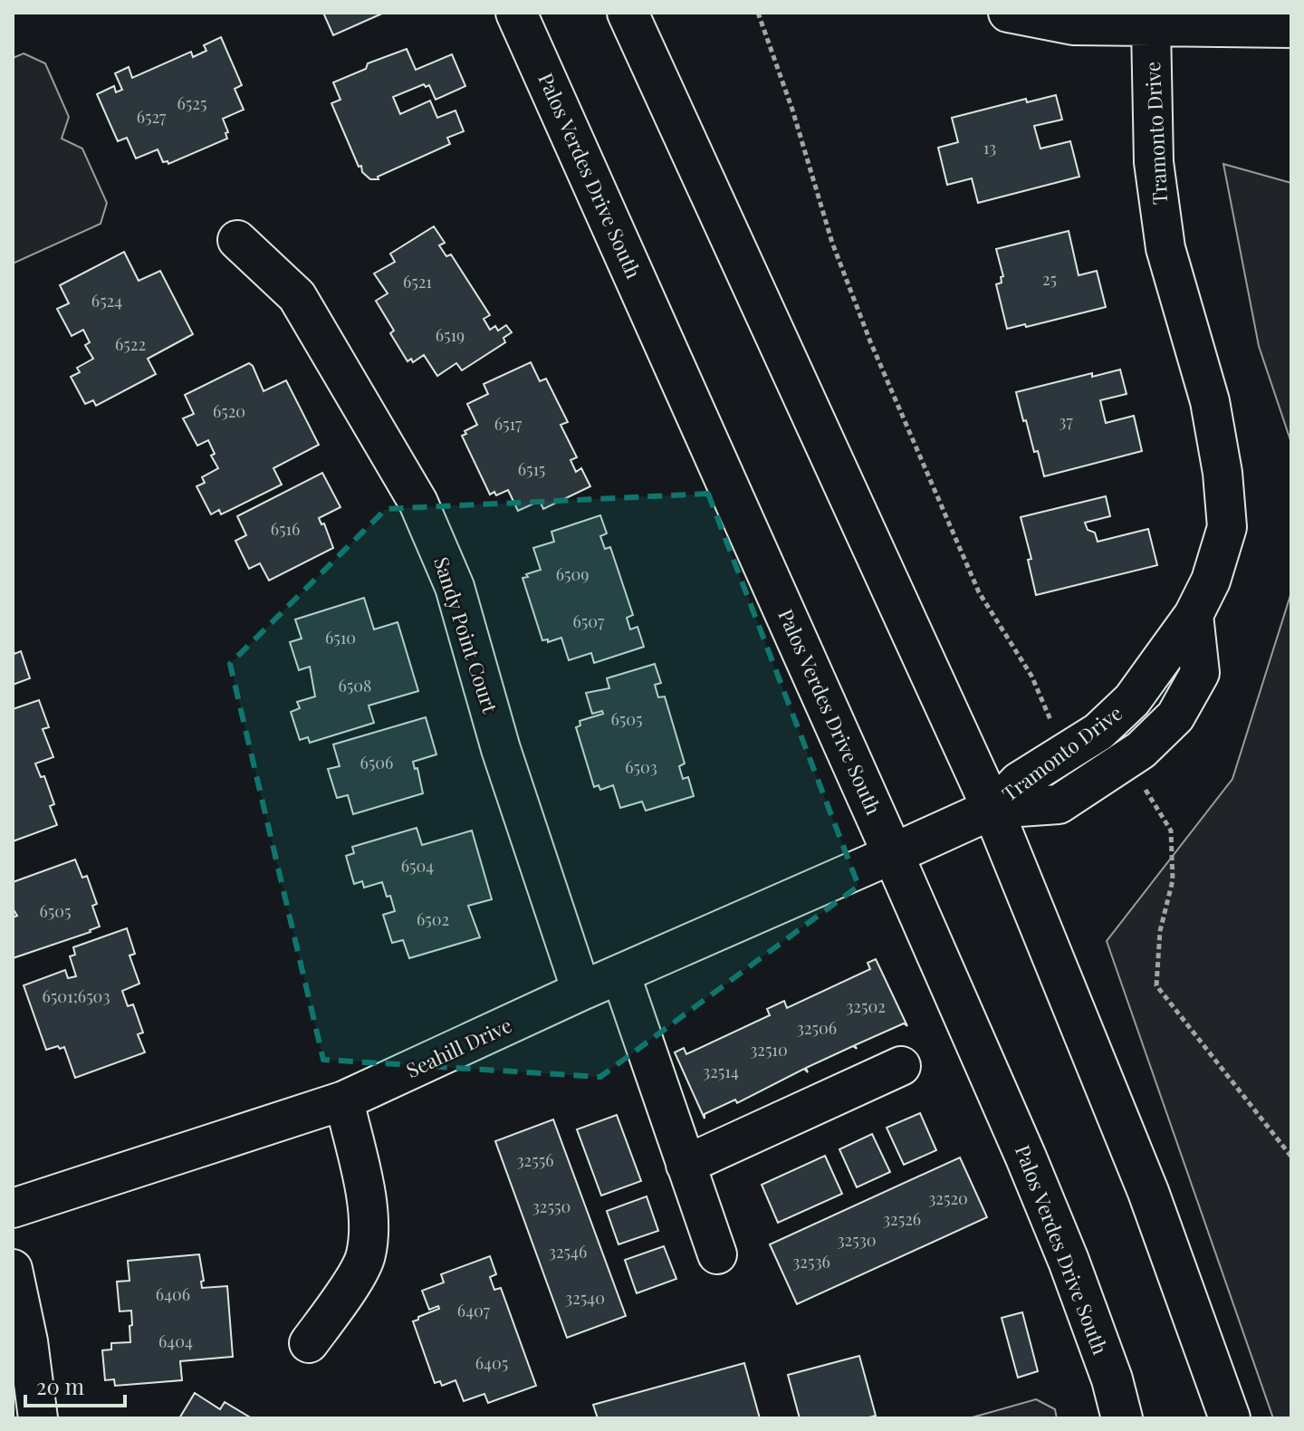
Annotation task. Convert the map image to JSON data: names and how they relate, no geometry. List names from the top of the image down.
{
  "streets": {
    "main road": ["Palos Verdes Drive South"],
    "street": ["Tramonto Drive", "Sandy Point Court", "Seahill Drive"]
  },
  "crossings": [
    ["Palos Verdes Drive South", "Seahill Drive"],
    ["Sandy Point Court", "Seahill Drive"]
  ],
  "house_numbers": [
    "6525",
    "6527",
    "13",
    "25",
    "6521",
    "6524",
    "6519",
    "6522",
    "6520",
    "37",
    "6517",
    "6515",
    "6516",
    "6509",
    "6507",
    "6510",
    "6508",
    "6505",
    "6506",
    "6503",
    "6504",
    "6505",
    "6502",
    "6501;6503",
    "32502",
    "32506",
    "32510",
    "32514",
    "32556",
    "32520",
    "32550",
    "32526",
    "32530",
    "32546",
    "32536",
    "6406",
    "32540",
    "6407",
    "6404",
    "6405"
  ],
  "scale_bar": "20 m"
}
